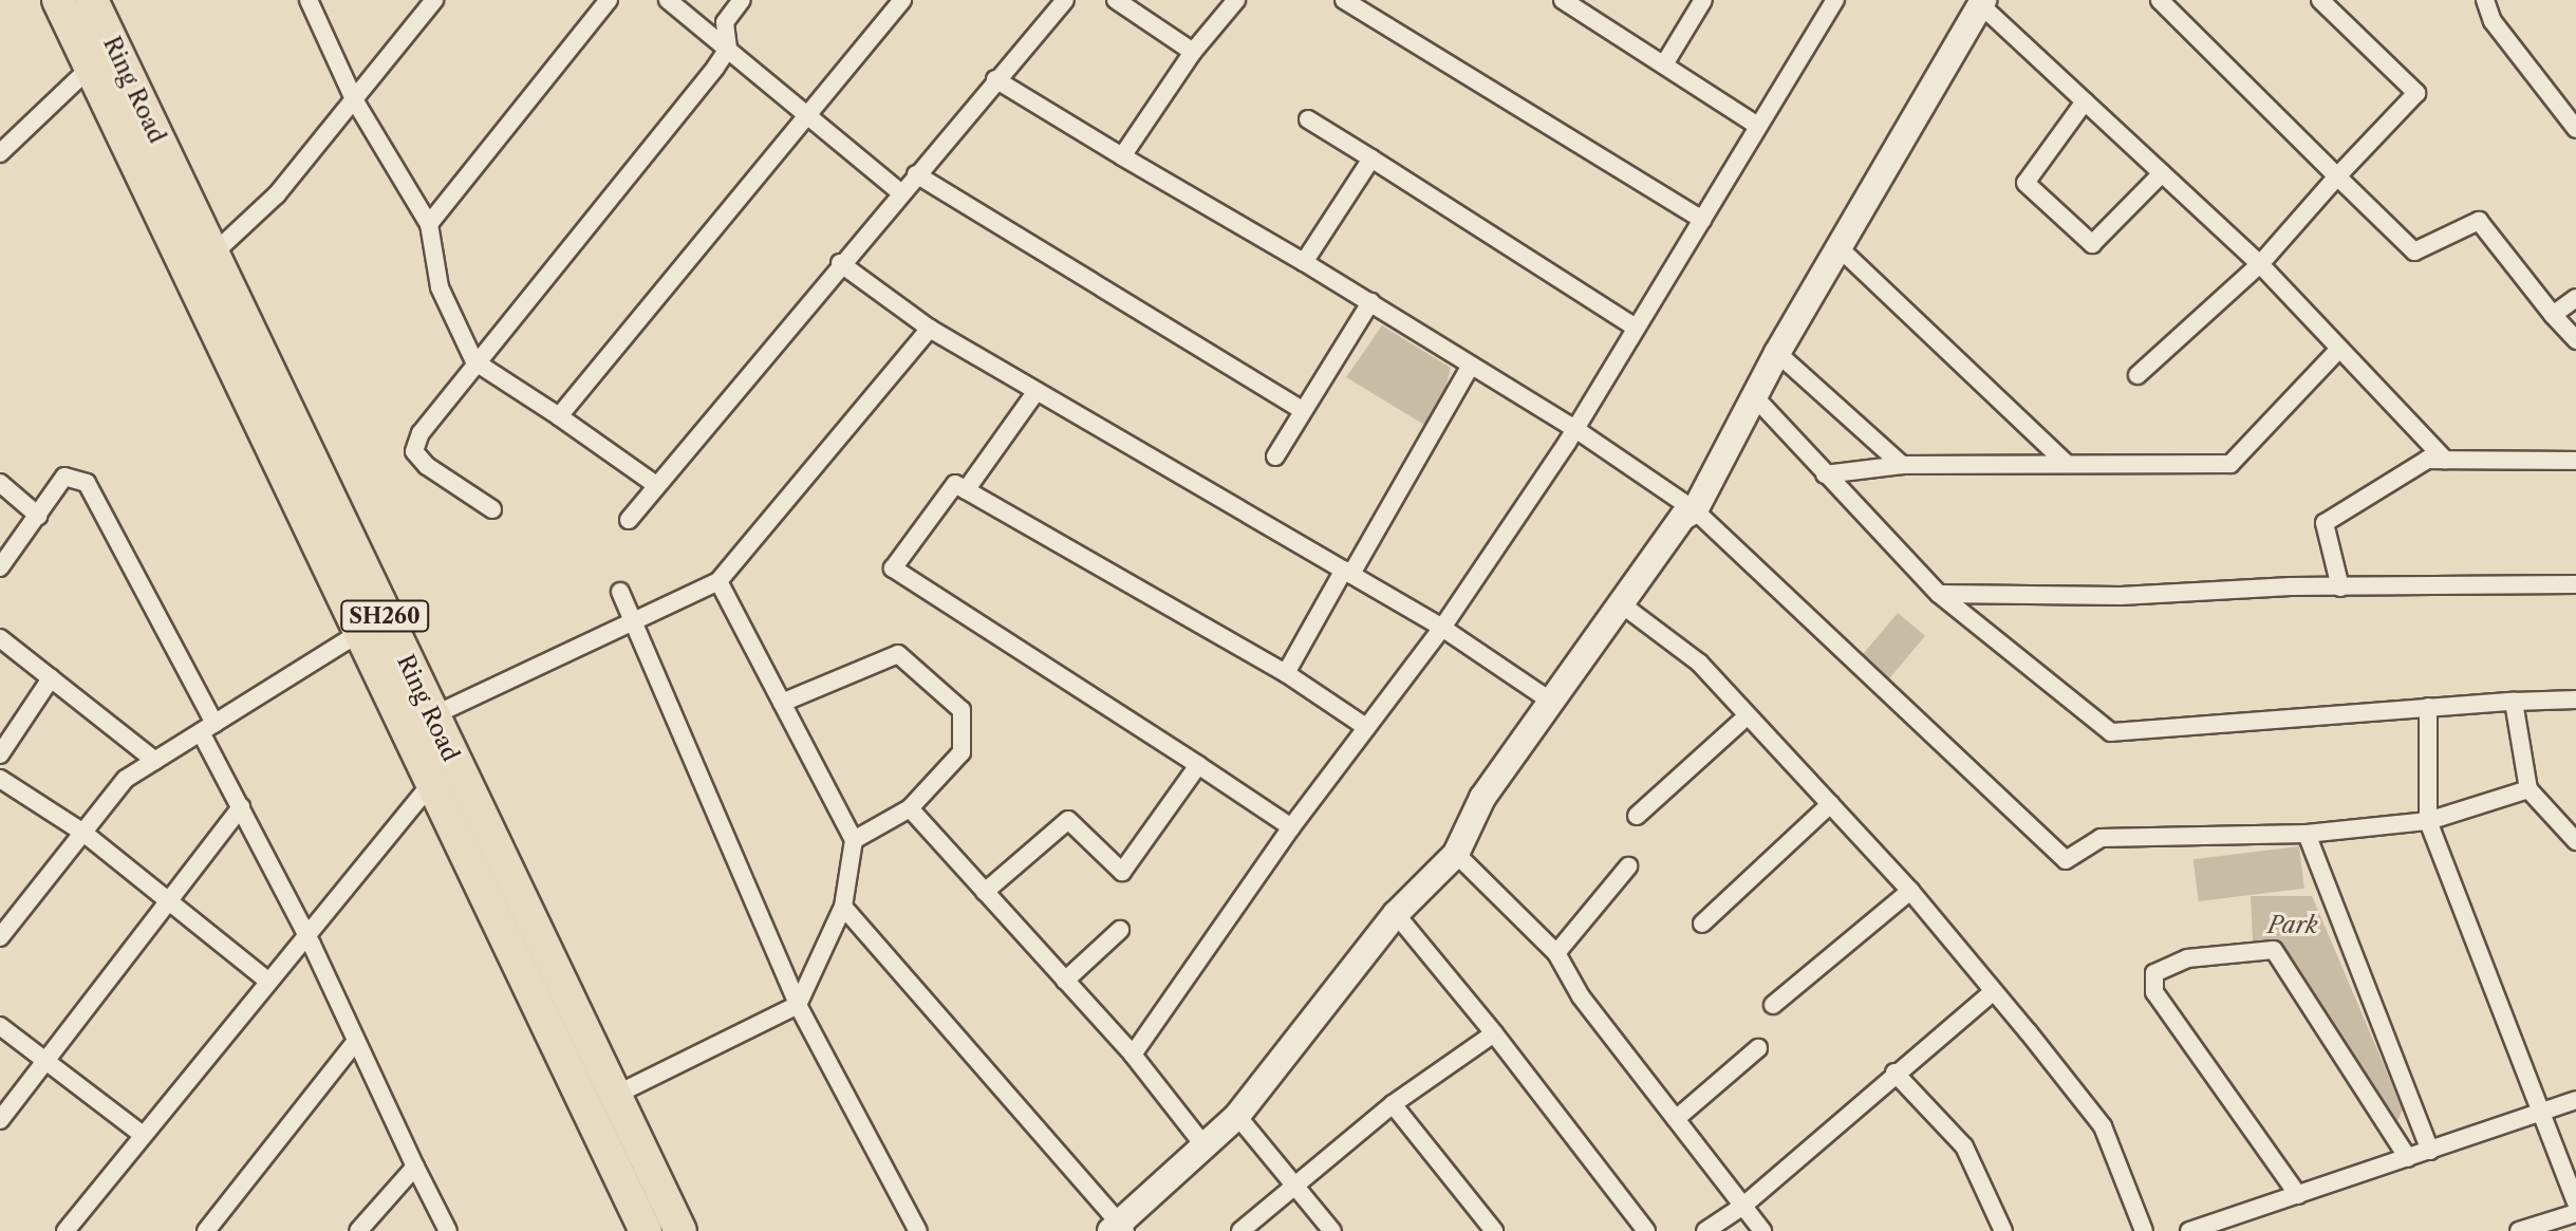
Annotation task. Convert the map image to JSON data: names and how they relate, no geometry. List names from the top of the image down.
{
  "streets": {
    "highway": ["Ring Road", "SH260"]
  },
  "parks": ["Park"]
}
